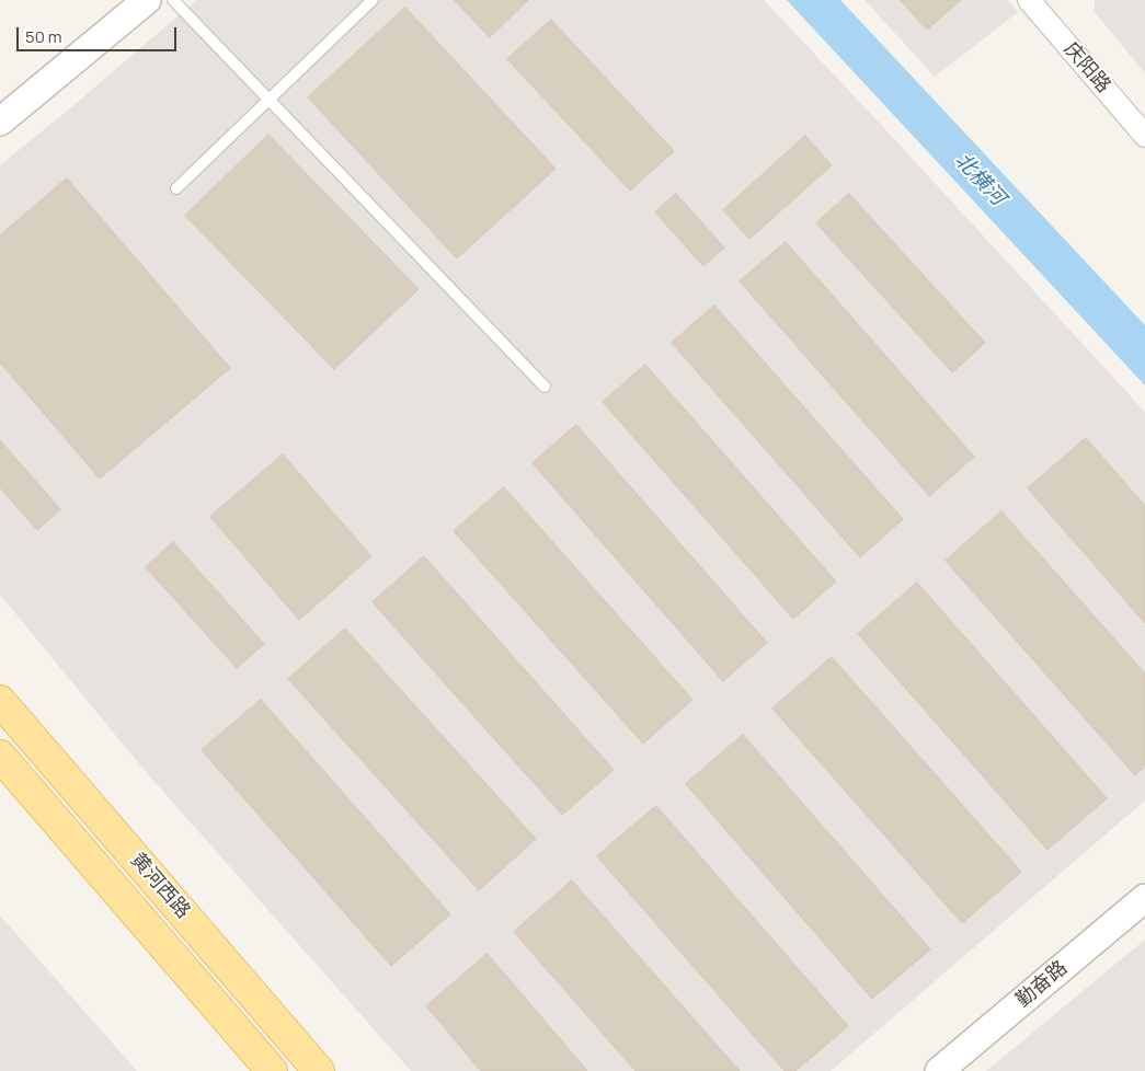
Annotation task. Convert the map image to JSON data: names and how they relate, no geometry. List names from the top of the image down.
{
  "streets": {
    "main road": ["黄河西路"],
    "street": ["庆阳路", "勤奋路"]
  },
  "water": ["北横河"],
  "scale_bar": "50 m"
}
